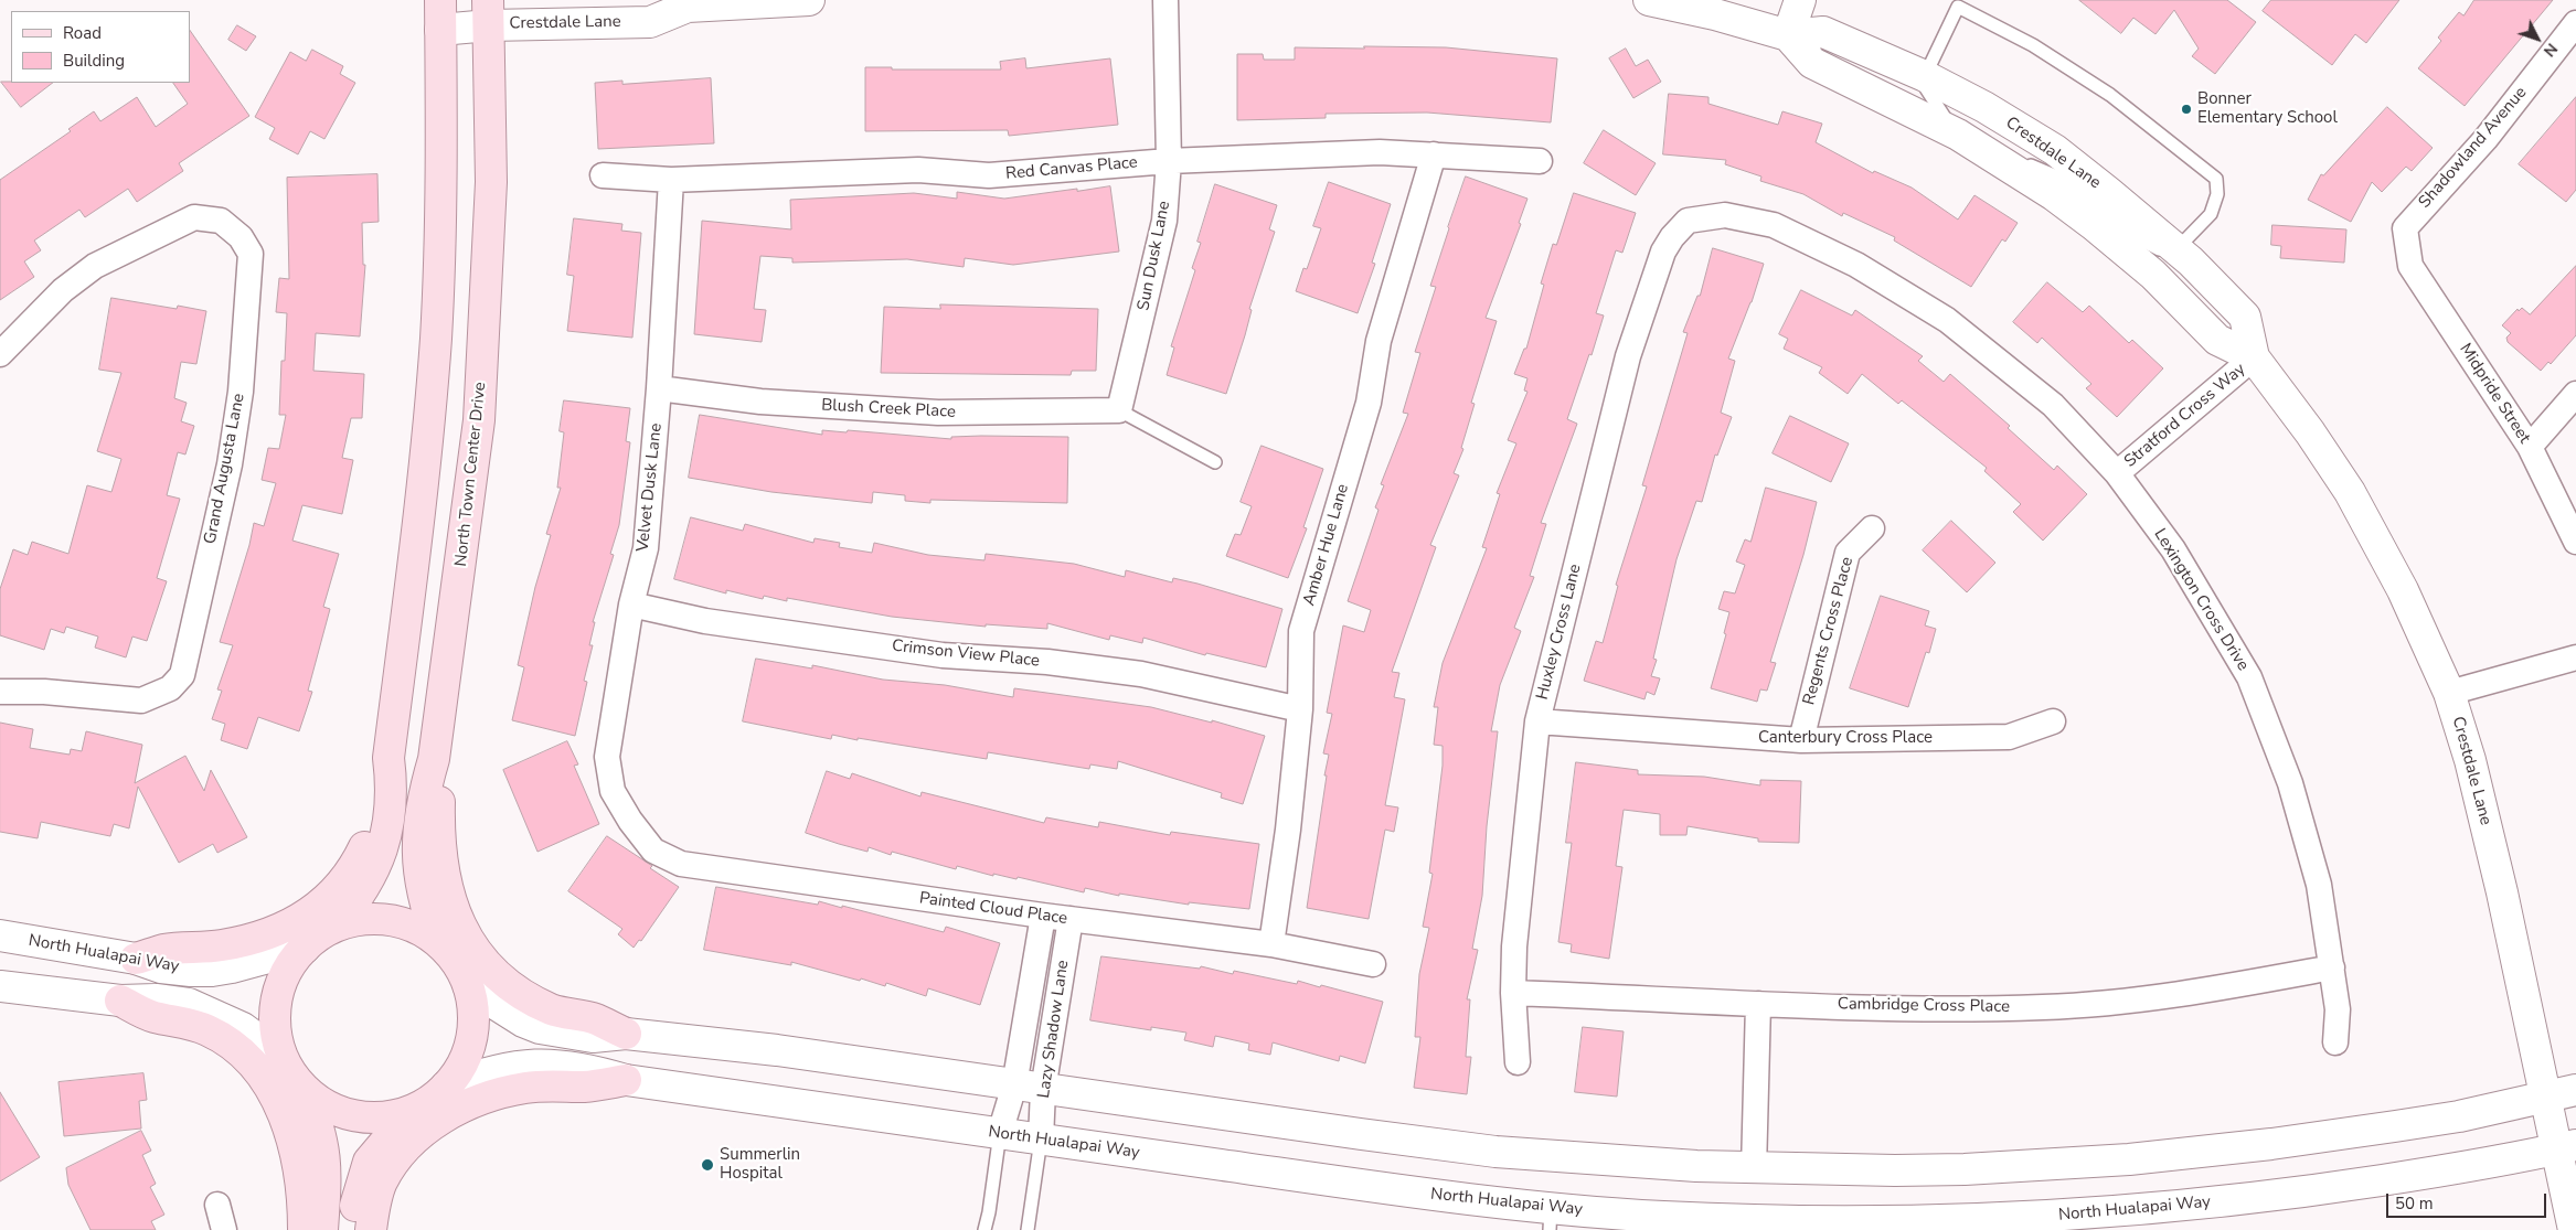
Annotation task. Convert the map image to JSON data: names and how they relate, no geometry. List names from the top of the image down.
{
  "streets": {
    "main road": ["Crestdale Lane", "North Town Center Drive", "North Hualapai Way"],
    "street": [
      "Shadowland Avenue",
      "Red Canvas Place",
      "Sun Dusk Lane",
      "Midpride Street",
      "Blush Creek Place",
      "Stratford Cross Way",
      "Grand Augusta Lane",
      "Velvet Dusk Lane",
      "Amber Hue Lane",
      "Lexington Cross Drive",
      "Regents Cross Place",
      "Huxley Cross Lane",
      "Crimson View Place",
      "Canterbury Cross Place",
      "Painted Cloud Place",
      "Cambridge Cross Place",
      "Lazy Shadow Lane"
    ]
  },
  "crossings": [
    ["Crestdale Lane", "Stratford Cross Way"],
    ["Crestdale Lane", "North Town Center Drive"],
    ["Crestdale Lane", "North Hualapai Way"],
    ["Shadowland Avenue", "Midpride Street"],
    ["Red Canvas Place", "Sun Dusk Lane"],
    ["Red Canvas Place", "Velvet Dusk Lane"],
    ["Red Canvas Place", "Amber Hue Lane"],
    ["Sun Dusk Lane", "Blush Creek Place"],
    ["Blush Creek Place", "Velvet Dusk Lane"],
    ["Stratford Cross Way", "Lexington Cross Drive"],
    ["Velvet Dusk Lane", "Crimson View Place"],
    ["Velvet Dusk Lane", "Painted Cloud Place"],
    ["Amber Hue Lane", "Crimson View Place"],
    ["Amber Hue Lane", "Painted Cloud Place"],
    ["Lexington Cross Drive", "Huxley Cross Lane"],
    ["Lexington Cross Drive", "Cambridge Cross Place"],
    ["Regents Cross Place", "Canterbury Cross Place"],
    ["Huxley Cross Lane", "Canterbury Cross Place"],
    ["Huxley Cross Lane", "Cambridge Cross Place"],
    ["Painted Cloud Place", "Lazy Shadow Lane"],
    ["North Hualapai Way", "Lazy Shadow Lane"]
  ],
  "places": ["Bonner Elementary School", "Summerlin Hospital"],
  "legend": ["Road", "Building"],
  "scale_bar": "50 m",
  "north": "bottom right"
}
